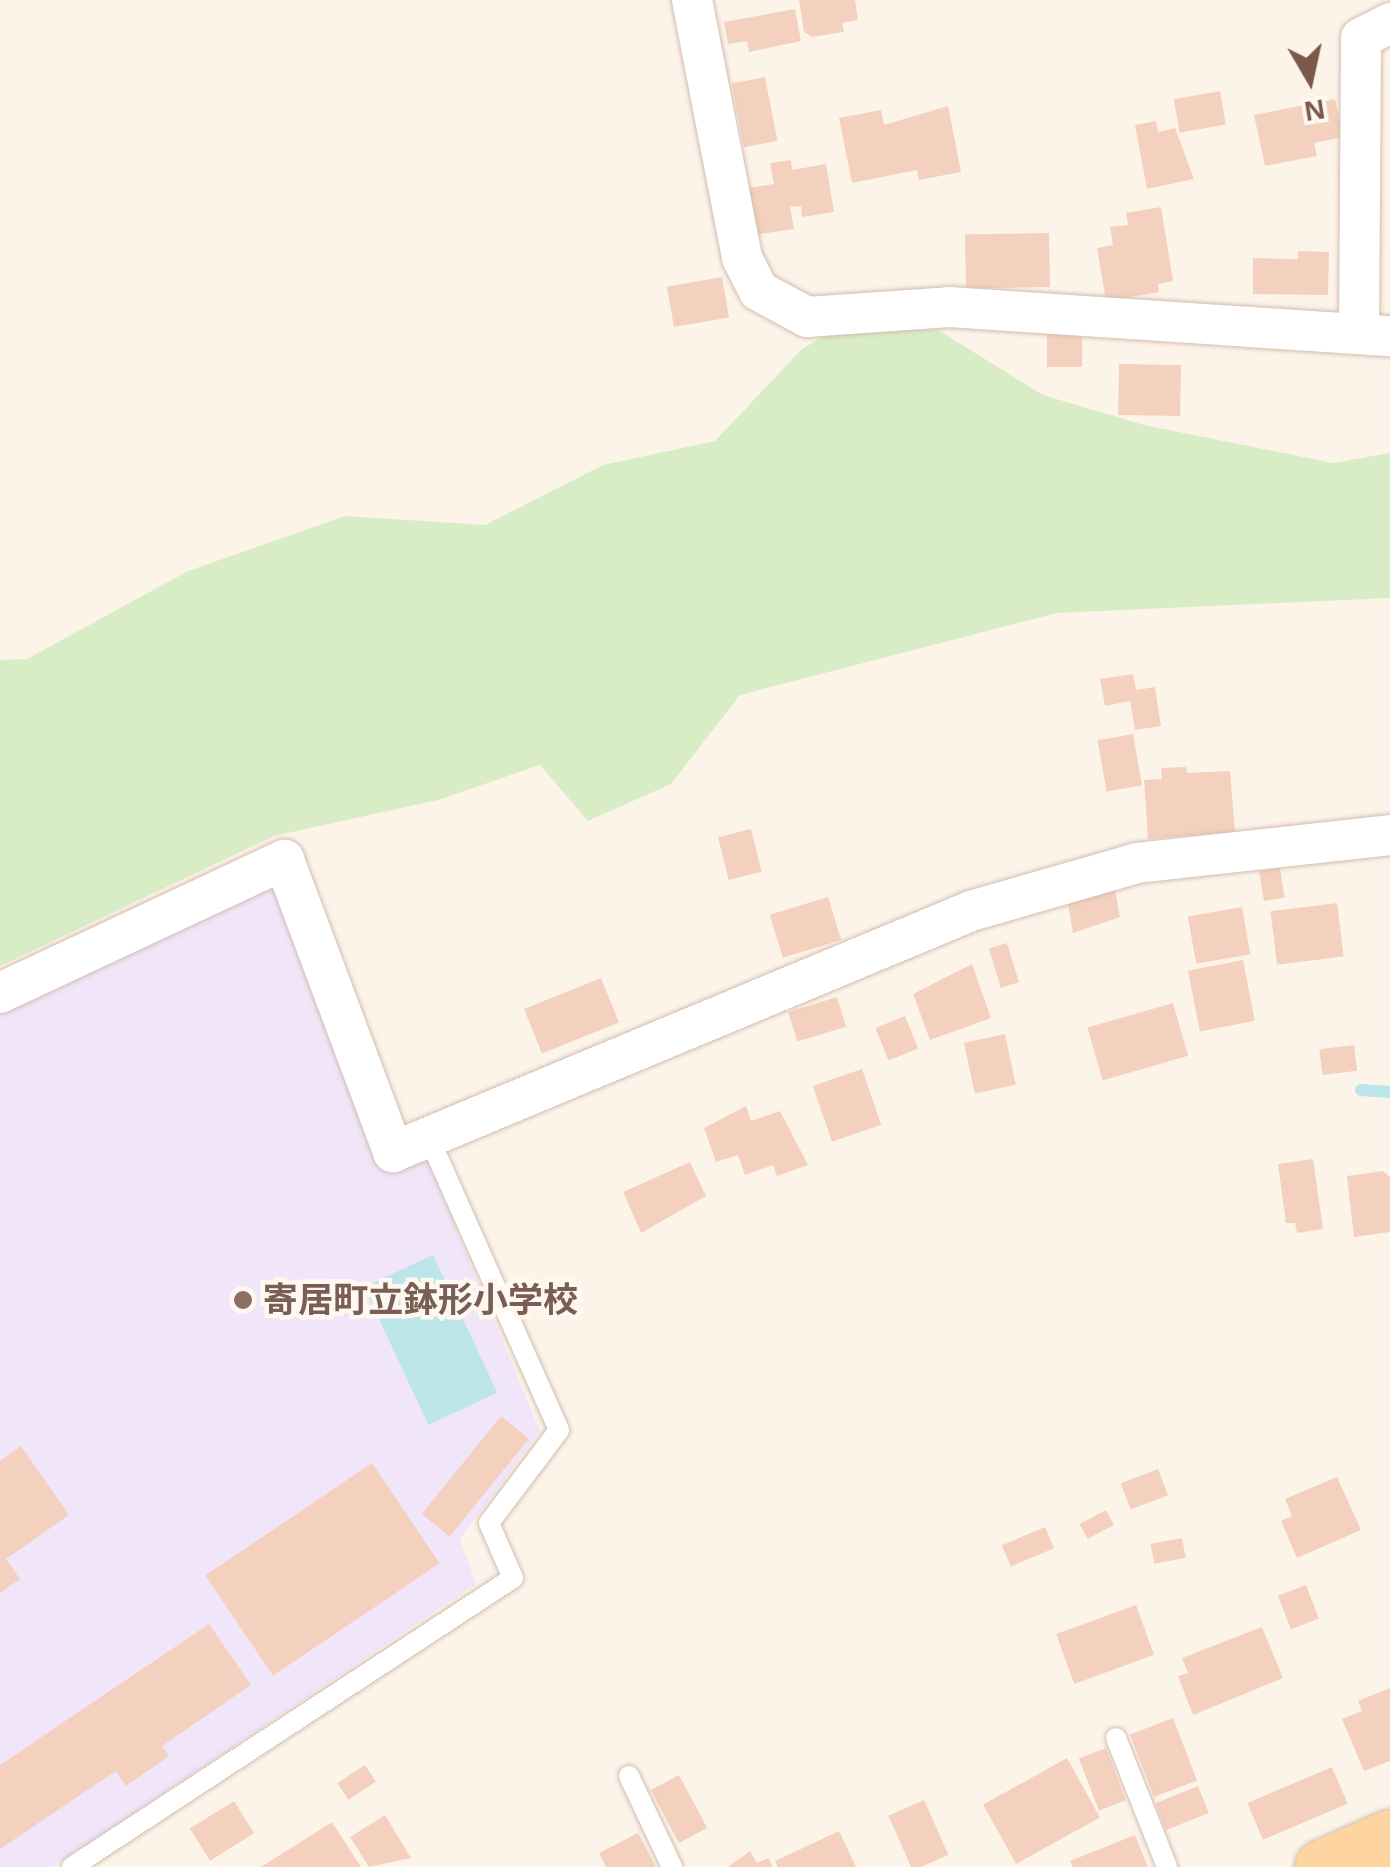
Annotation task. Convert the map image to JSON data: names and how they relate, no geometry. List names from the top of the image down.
{
  "places": ["寄居町立鉢形小学校"],
  "north": "bottom"
}
